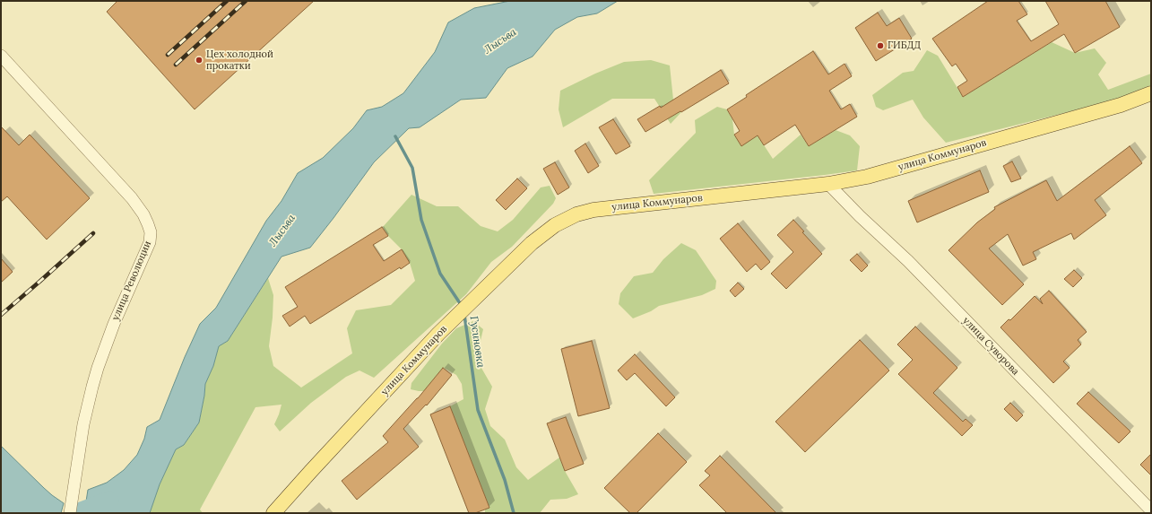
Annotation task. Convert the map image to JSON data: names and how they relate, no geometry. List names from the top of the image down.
{
  "streets": {
    "main road": ["улица Коммунаров"],
    "street": ["улица Революции", "улица Суворова"]
  },
  "crossings": [
    ["улица Коммунаров", "улица Суворова"]
  ],
  "water": ["Лысьва", "Гусиновка"],
  "places": ["ГИБДД", "Цех холодной прокатки"]
}
